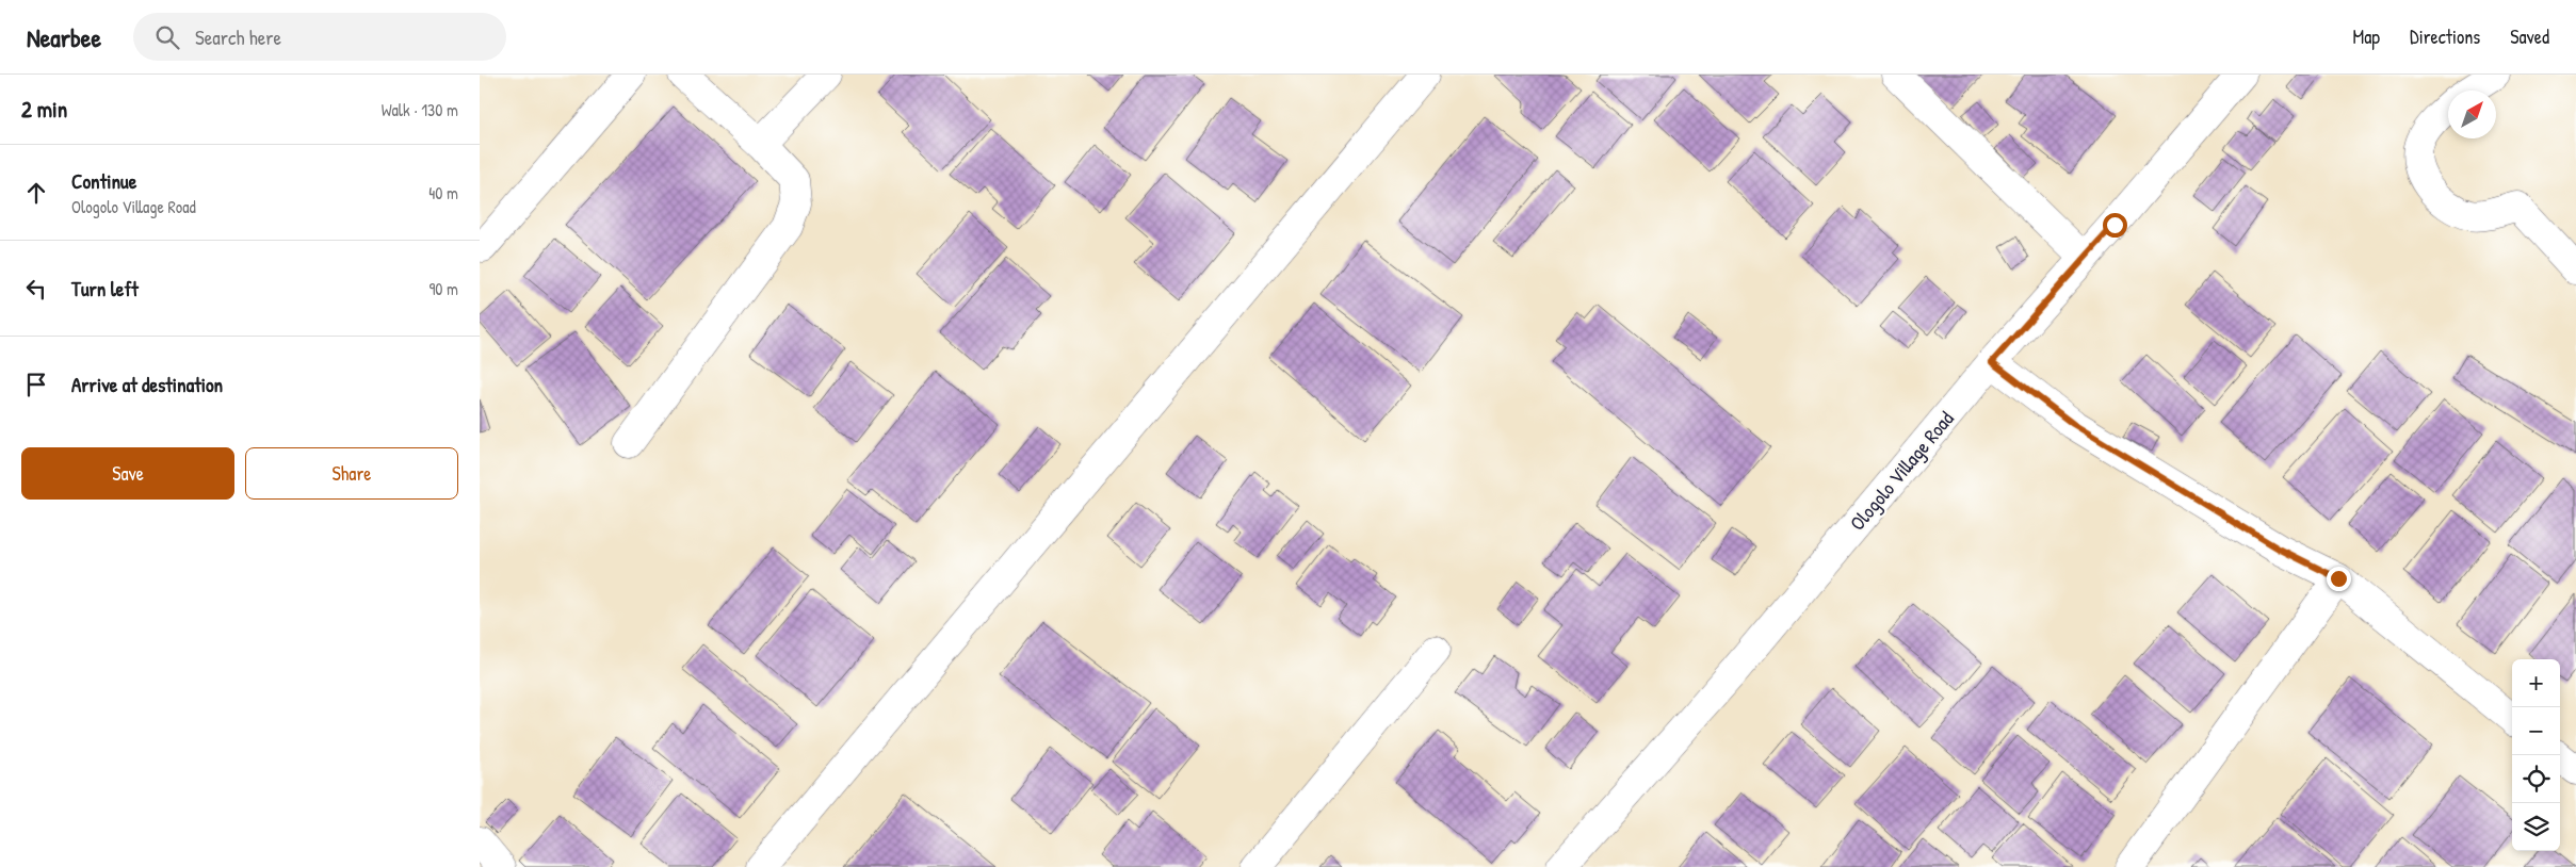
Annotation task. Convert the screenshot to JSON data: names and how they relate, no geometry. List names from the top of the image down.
{
  "streets": {
    "street": ["Ologolo Village Road"]
  },
  "north": "top right",
  "page": {
    "header": "Nearbee",
    "search": "Search here",
    "nav": ["Map", "Directions", "Saved"],
    "heading": ["2 min", "Walk · 130 m"],
    "list": [
      ["Continue", "Ologolo Village Road", "40 m"],
      ["Turn left", "90 m"],
      "Arrive at destination"
    ],
    "buttons": ["Save", "Share"],
    "map_buttons": ["+", "−"]
  }
}
